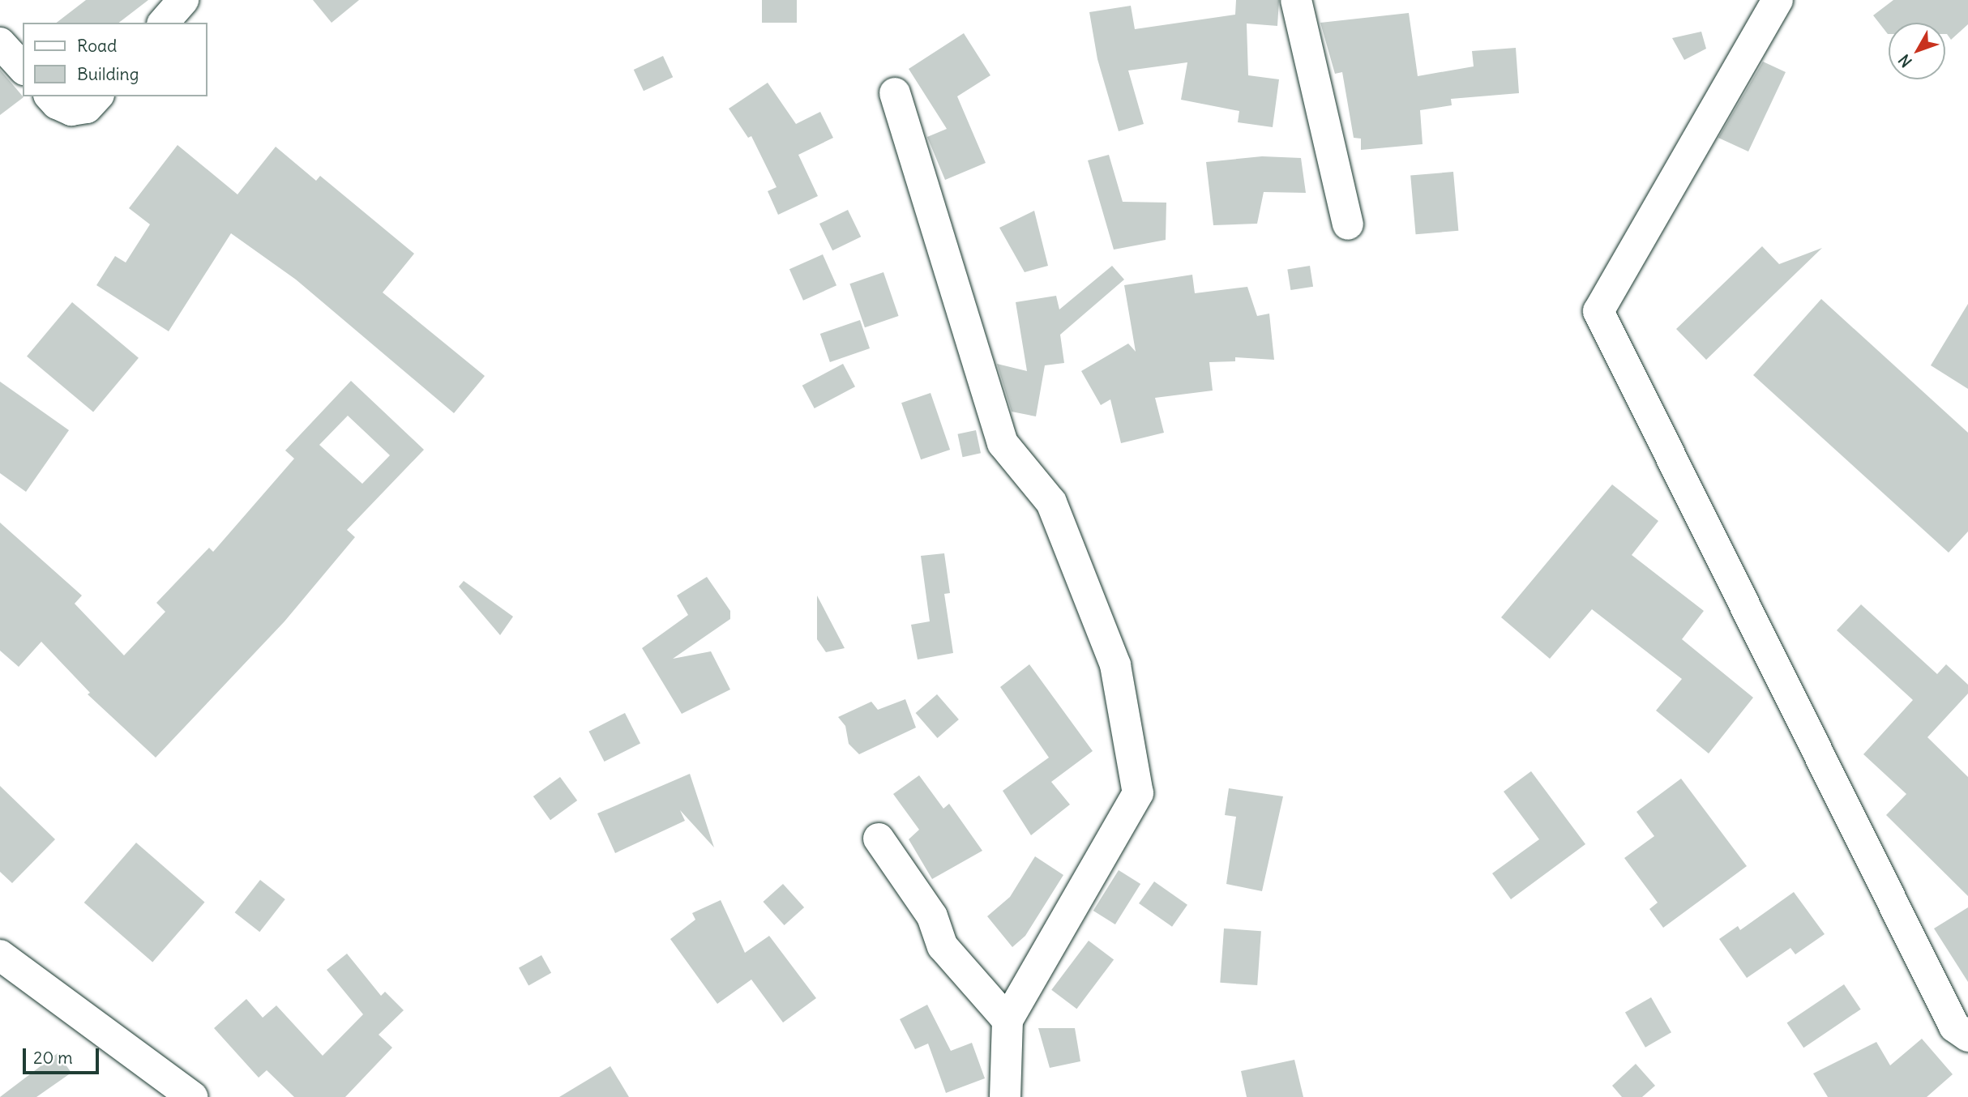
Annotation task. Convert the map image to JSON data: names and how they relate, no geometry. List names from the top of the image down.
{
  "legend": ["Road", "Building"],
  "scale_bar": "20 m",
  "north": "bottom left"
}
